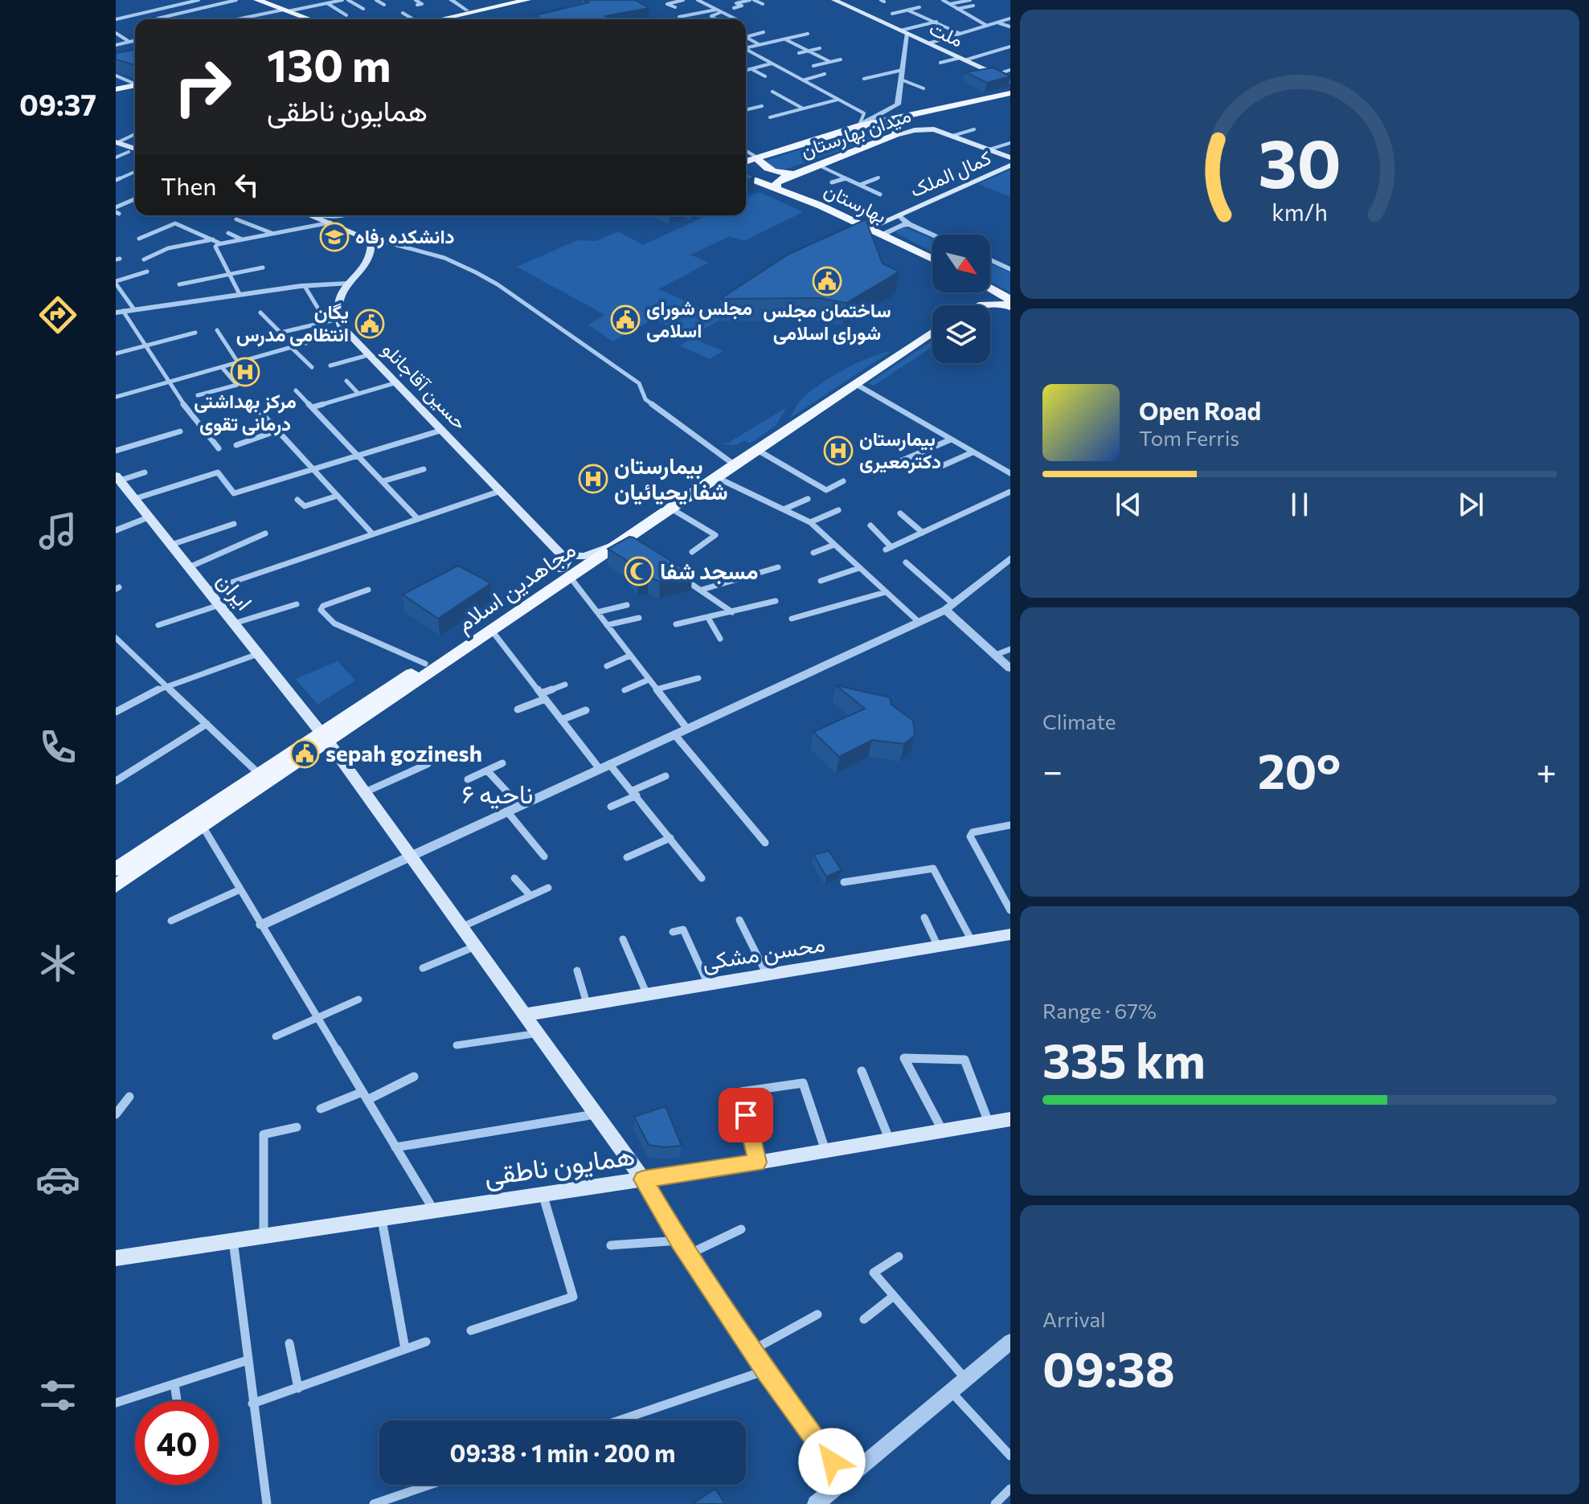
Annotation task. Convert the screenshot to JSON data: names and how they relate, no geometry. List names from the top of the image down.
{
  "streets": {
    "main road": [
      "ملت",
      "میدان بهارستان",
      "کمال الملک",
      "بهارستان",
      "حسین آقاجانلو",
      "مجاهدین اسلام",
      "ایران",
      "محسن مشکی",
      "همایون ناطقی"
    ]
  },
  "crossings": [
    ["میدان بهارستان", "بهارستان"],
    ["کمال الملک", "بهارستان"],
    ["حسین آقاجانلو", "مجاهدین اسلام"],
    ["مجاهدین اسلام", "ایران"],
    ["ایران", "محسن مشکی"],
    ["ایران", "همایون ناطقی"]
  ],
  "districts": ["ناحیه ۶"],
  "places": {
    "school or university": ["دانشکده رفاه"],
    "public building": [
      "ساختمان مجلس شورای اسلامی",
      "مجلس شورای اسلامی",
      "یگان انتظامی مدرس",
      "sepah gozinesh"
    ],
    "hospital": ["مرکز بهداشتی درمانی تقوی", "بیمارستان دکترمعیری", "بیمارستان شفا یحیائیان"],
    "mosque": ["مسجد شفا"]
  },
  "north": "bottom right",
  "page": {
    "tabs": "09:37",
    "turn": ["130 m", "همایون ناطقی"],
    "then": "Then",
    "song": ["Open Road", "Tom Ferris"],
    "tile": [
      "Climate",
      ["Range · 67%", "335 km"],
      ["Arrival", "09:38"]
    ],
    "heat": ["−", "20°", "+"],
    "limit": "40",
    "trip": "09:38 · 1 min · 200 m",
    "gauge": ["30", "km/h"]
  }
}
